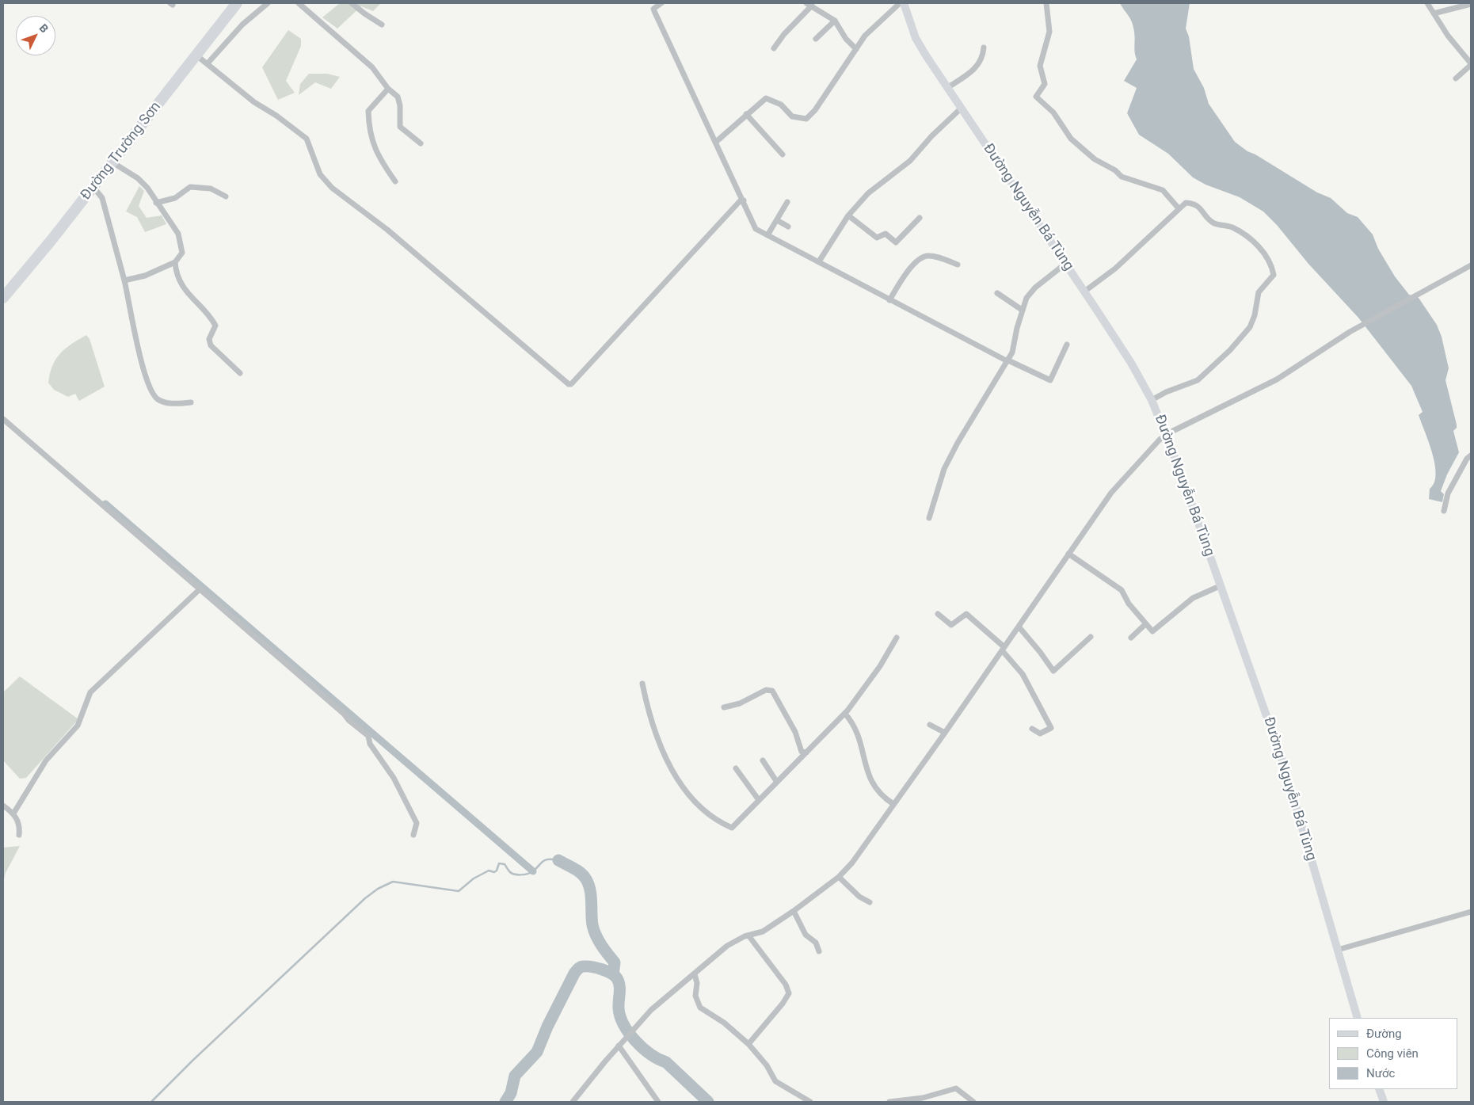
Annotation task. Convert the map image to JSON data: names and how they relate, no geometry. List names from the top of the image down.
{
  "streets": {
    "highway": ["Đường Trường Sơn"],
    "main road": ["Đường Nguyễn Bá Tùng"]
  },
  "legend": ["Đường", "Công viên", "Nước"],
  "north": "top right"
}
